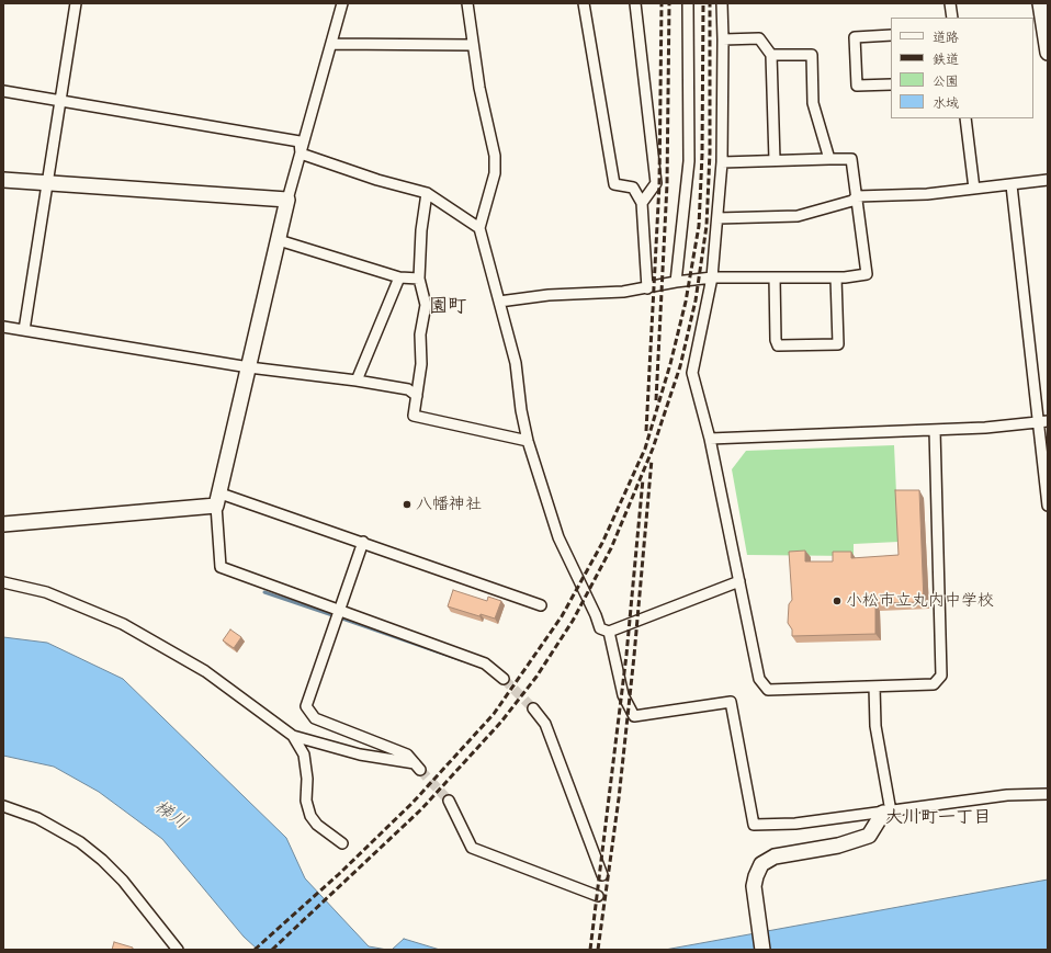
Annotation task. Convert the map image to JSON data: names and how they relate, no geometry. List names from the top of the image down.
{
  "districts": ["園町", "大川町一丁目"],
  "water": ["梯川"],
  "places": ["八幡神社", "小松市立丸内中学校"],
  "legend": [
    "道路",
    "鉄道",
    "公園",
    "水域"
  ]
}
